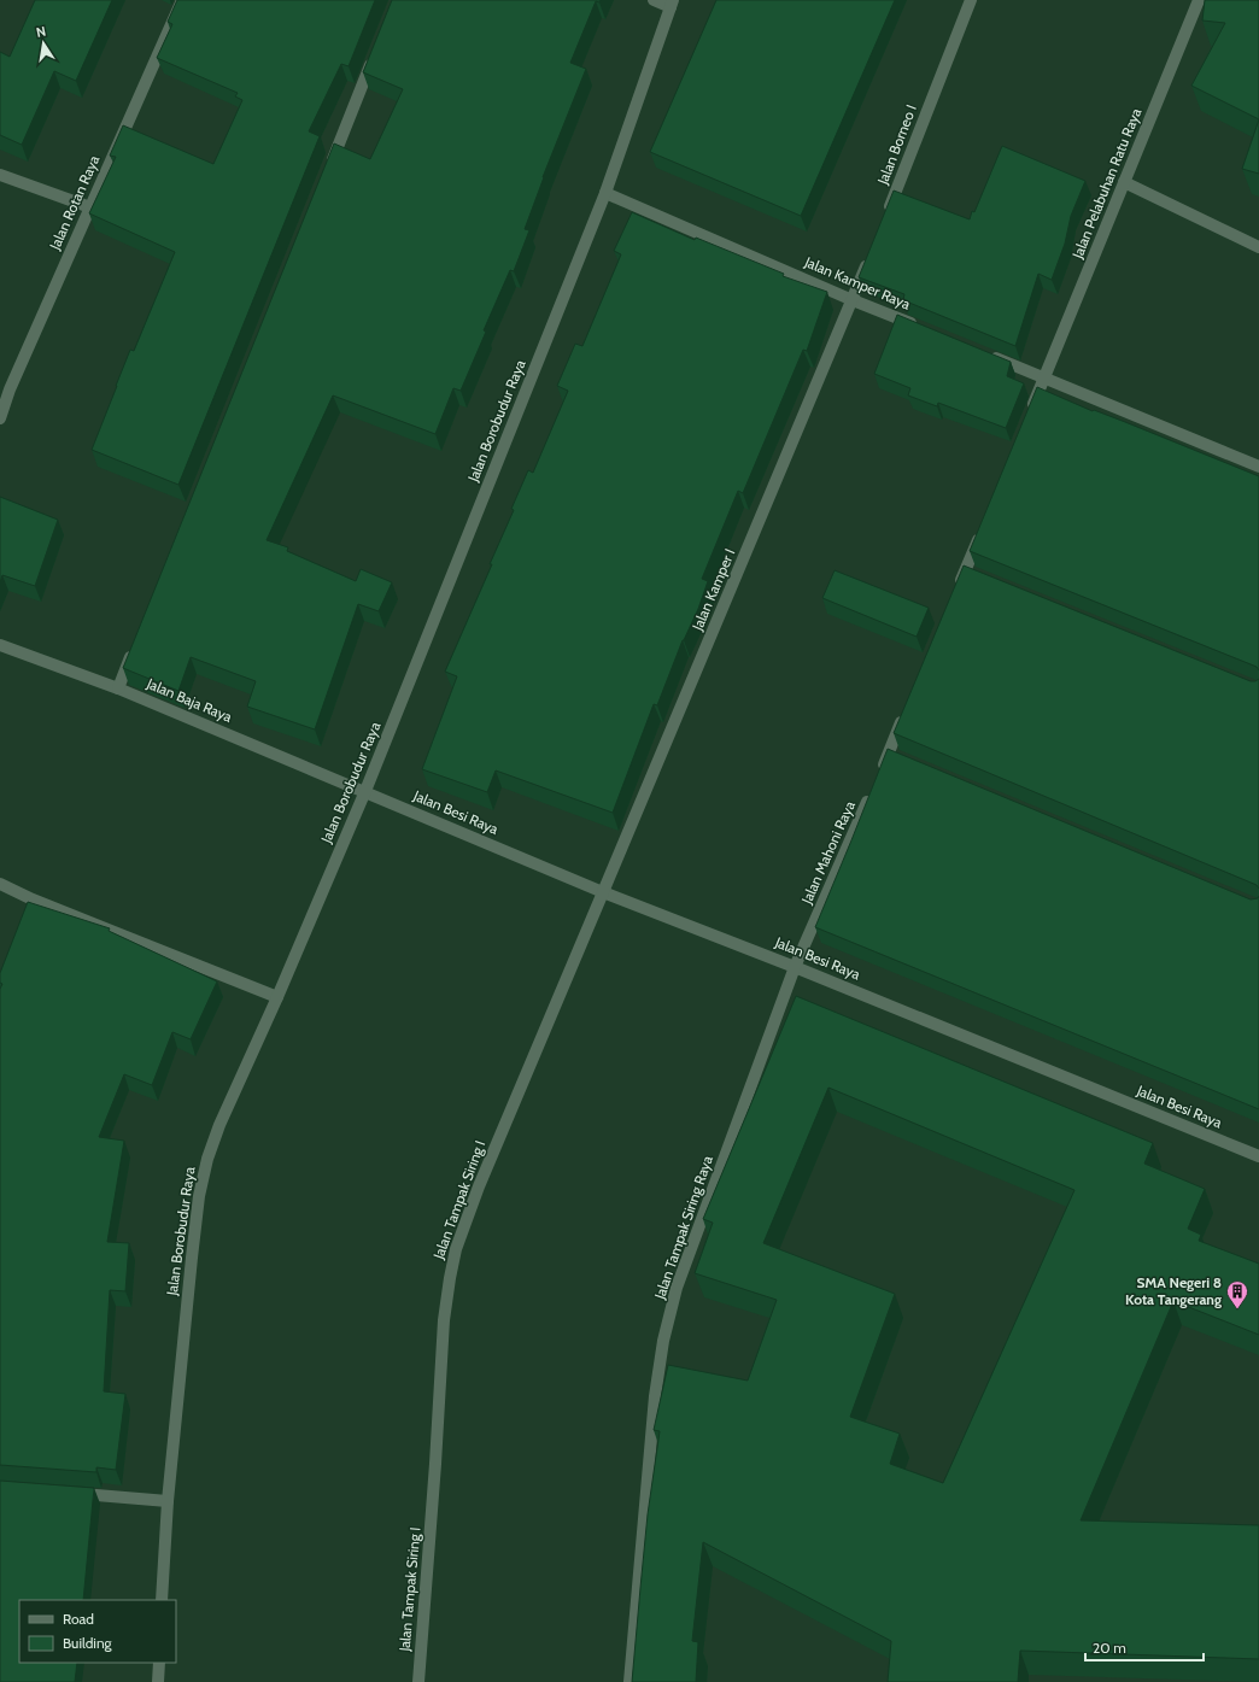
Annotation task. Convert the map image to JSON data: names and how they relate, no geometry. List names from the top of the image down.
{
  "streets": {
    "street": [
      "Jalan Borneo I",
      "Jalan Pelabuhan Ratu Raya",
      "Jalan Rotan Raya",
      "Jalan Kamper Raya",
      "Jalan Borobudur Raya",
      "Jalan Kamper I",
      "Jalan Baja Raya",
      "Jalan Besi Raya",
      "Jalan Mahoni Raya",
      "Jalan Tampak Siring I",
      "Jalan Tampak Siring Raya"
    ]
  },
  "crossings": [
    ["Jalan Kamper Raya", "Jalan Borobudur Raya"],
    ["Jalan Kamper Raya", "Jalan Kamper I"],
    ["Jalan Borobudur Raya", "Jalan Baja Raya"],
    ["Jalan Borobudur Raya", "Jalan Besi Raya"],
    ["Jalan Kamper I", "Jalan Besi Raya"],
    ["Jalan Kamper I", "Jalan Tampak Siring I"],
    ["Jalan Baja Raya", "Jalan Besi Raya"],
    ["Jalan Besi Raya", "Jalan Mahoni Raya"],
    ["Jalan Besi Raya", "Jalan Tampak Siring I"],
    ["Jalan Besi Raya", "Jalan Tampak Siring Raya"],
    ["Jalan Mahoni Raya", "Jalan Tampak Siring Raya"]
  ],
  "places": {
    "building": ["SMA Negeri 8 Kota Tangerang"]
  },
  "legend": ["Road", "Building"],
  "scale_bar": "20 m",
  "north": "top"
}
